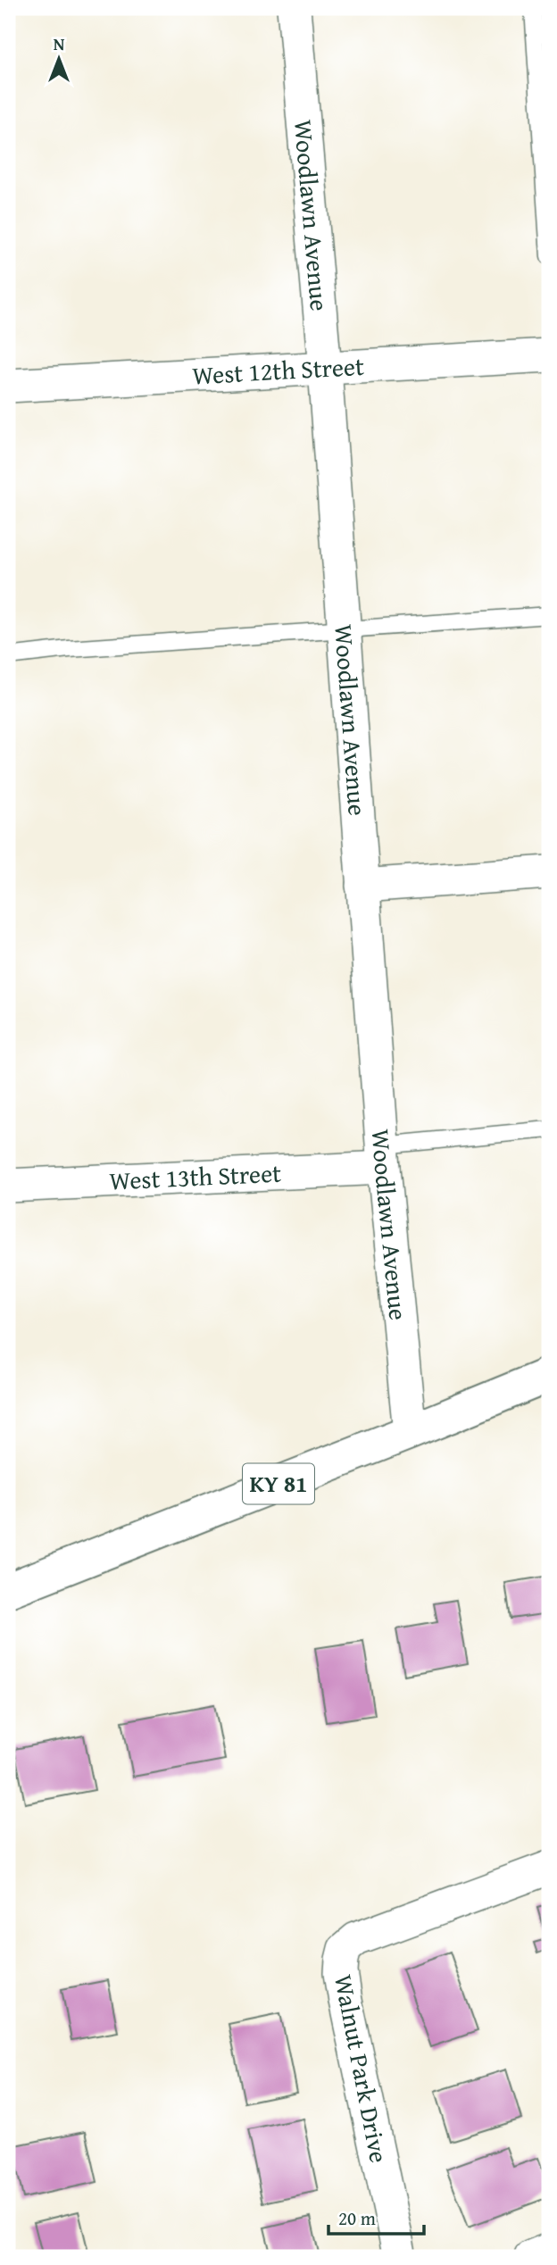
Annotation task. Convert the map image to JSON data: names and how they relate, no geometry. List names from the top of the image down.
{
  "streets": {
    "main road": ["KY 81"],
    "street": [
      "Woodlawn Avenue",
      "West 12th Street",
      "West 13th Street",
      "Walnut Park Drive"
    ]
  },
  "crossings": [
    ["Woodlawn Avenue", "West 12th Street"],
    ["Woodlawn Avenue", "West 13th Street"],
    ["Woodlawn Avenue", "KY 81"]
  ],
  "scale_bar": "20 m",
  "north": "top"
}
